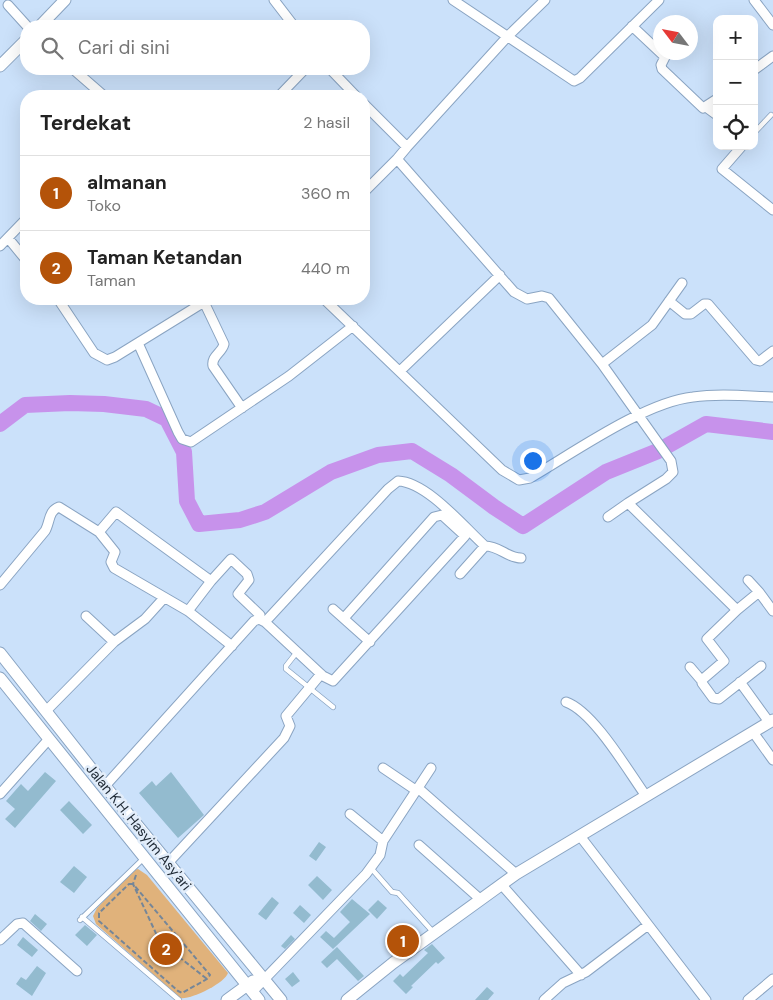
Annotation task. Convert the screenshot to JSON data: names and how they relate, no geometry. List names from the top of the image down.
{
  "streets": {
    "main road": ["Jalan K.H. Hasyim Asy'ari"]
  },
  "north": "top left",
  "page": {
    "map_buttons": ["+", "−"],
    "search": "Cari di sini",
    "heading": ["Terdekat", "2 hasil"],
    "list": [
      {
        "mark": "1",
        "name": "almanan",
        "note": "Toko",
        "value": "360 m"
      },
      {
        "mark": "2",
        "name": "Taman Ketandan",
        "note": "Taman",
        "value": "440 m"
      }
    ],
    "pins": ["1", "2"]
  }
}
